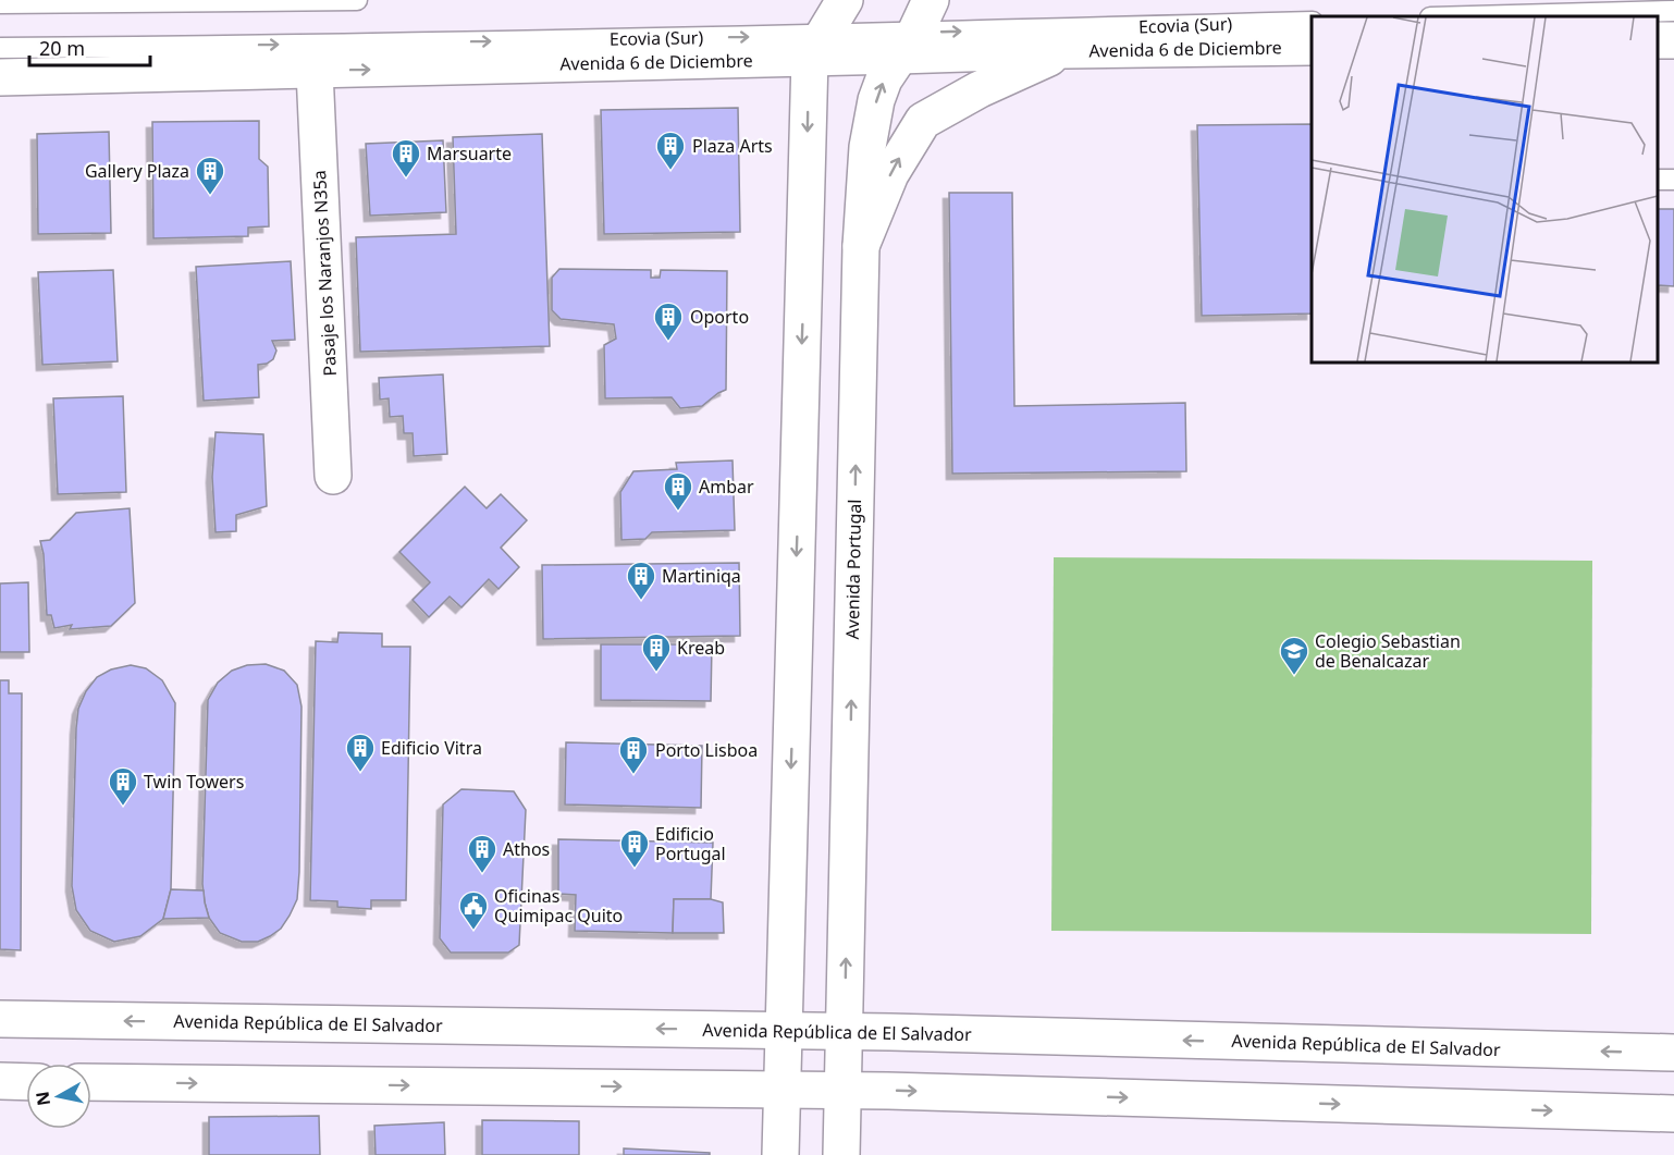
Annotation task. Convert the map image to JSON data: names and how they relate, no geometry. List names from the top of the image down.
{
  "streets": {
    "main road": [
      "Avenida 6 de Diciembre",
      "Pasaje los Naranjos N35a",
      "Avenida Portugal",
      "Avenida República de El Salvador"
    ],
    "lane": ["Ecovia (Sur)"]
  },
  "crossings": [
    ["Ecovia (Sur)", "Avenida 6 de Diciembre"],
    ["Ecovia (Sur)", "Avenida Portugal"],
    ["Avenida 6 de Diciembre", "Pasaje los Naranjos N35a"],
    ["Avenida 6 de Diciembre", "Avenida Portugal"],
    ["Avenida Portugal", "Avenida República de El Salvador"]
  ],
  "one_way": ["Ecovia (Sur)", "Avenida 6 de Diciembre"],
  "places": {
    "building": [
      "Plaza Arts",
      "Marsuarte",
      "Gallery Plaza",
      "Oporto",
      "Ambar",
      "Martiniqa",
      "Kreab",
      "Edificio Vitra",
      "Porto Lisboa",
      "Twin Towers",
      "Edificio Portugal",
      "Athos"
    ],
    "school or university": ["Colegio Sebastian de Benalcazar"],
    "public building": ["Oficinas Quimipac Quito"]
  },
  "scale_bar": "20 m",
  "north": "left"
}
